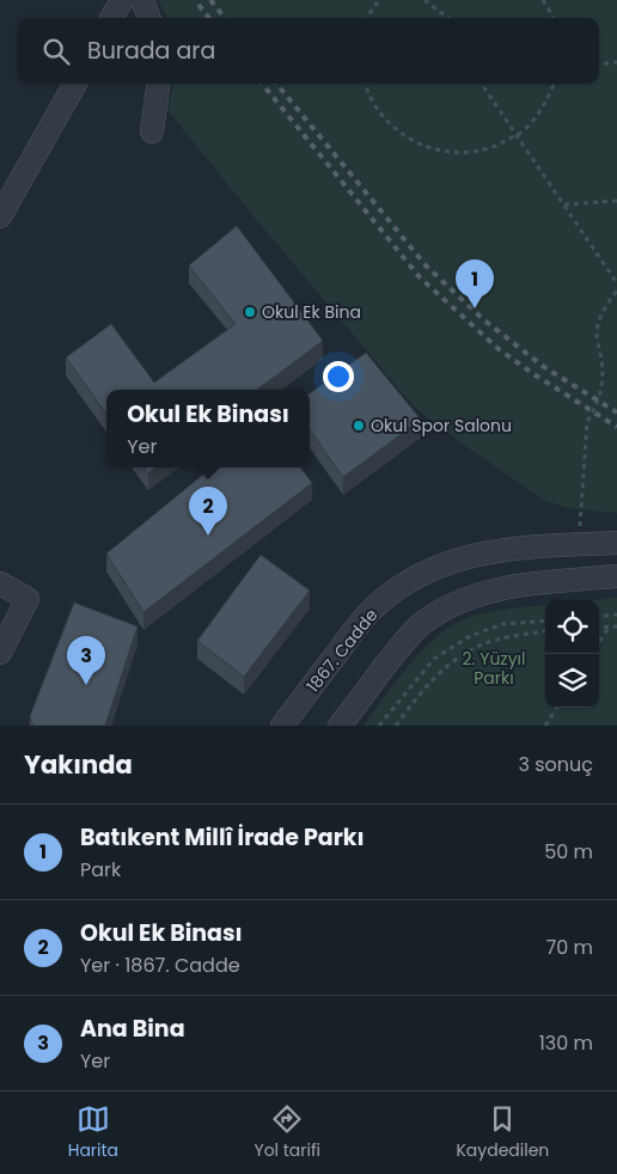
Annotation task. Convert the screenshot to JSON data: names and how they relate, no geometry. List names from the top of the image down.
{
  "streets": {
    "street": ["1867. Cadde"]
  },
  "parks": ["2. Yüzyıl Parkı"],
  "places": ["Okul Ek Bina", "Okul Spor Salonu"],
  "page": {
    "search": "Burada ara",
    "pins": ["1", "2", "3"],
    "popup": ["Okul Ek Binası", "Yer"],
    "heading": ["Yakında", "3 sonuç"],
    "list": [
      {
        "mark": "1",
        "name": "Batıkent Millî İrade Parkı",
        "note": "Park",
        "value": "50 m"
      },
      {
        "mark": "2",
        "name": "Okul Ek Binası",
        "note": "Yer · 1867. Cadde",
        "value": "70 m"
      },
      {
        "mark": "3",
        "name": "Ana Bina",
        "note": "Yer",
        "value": "130 m"
      }
    ],
    "nav": ["Harita", "Yol tarifi", "Kaydedilen"]
  }
}
